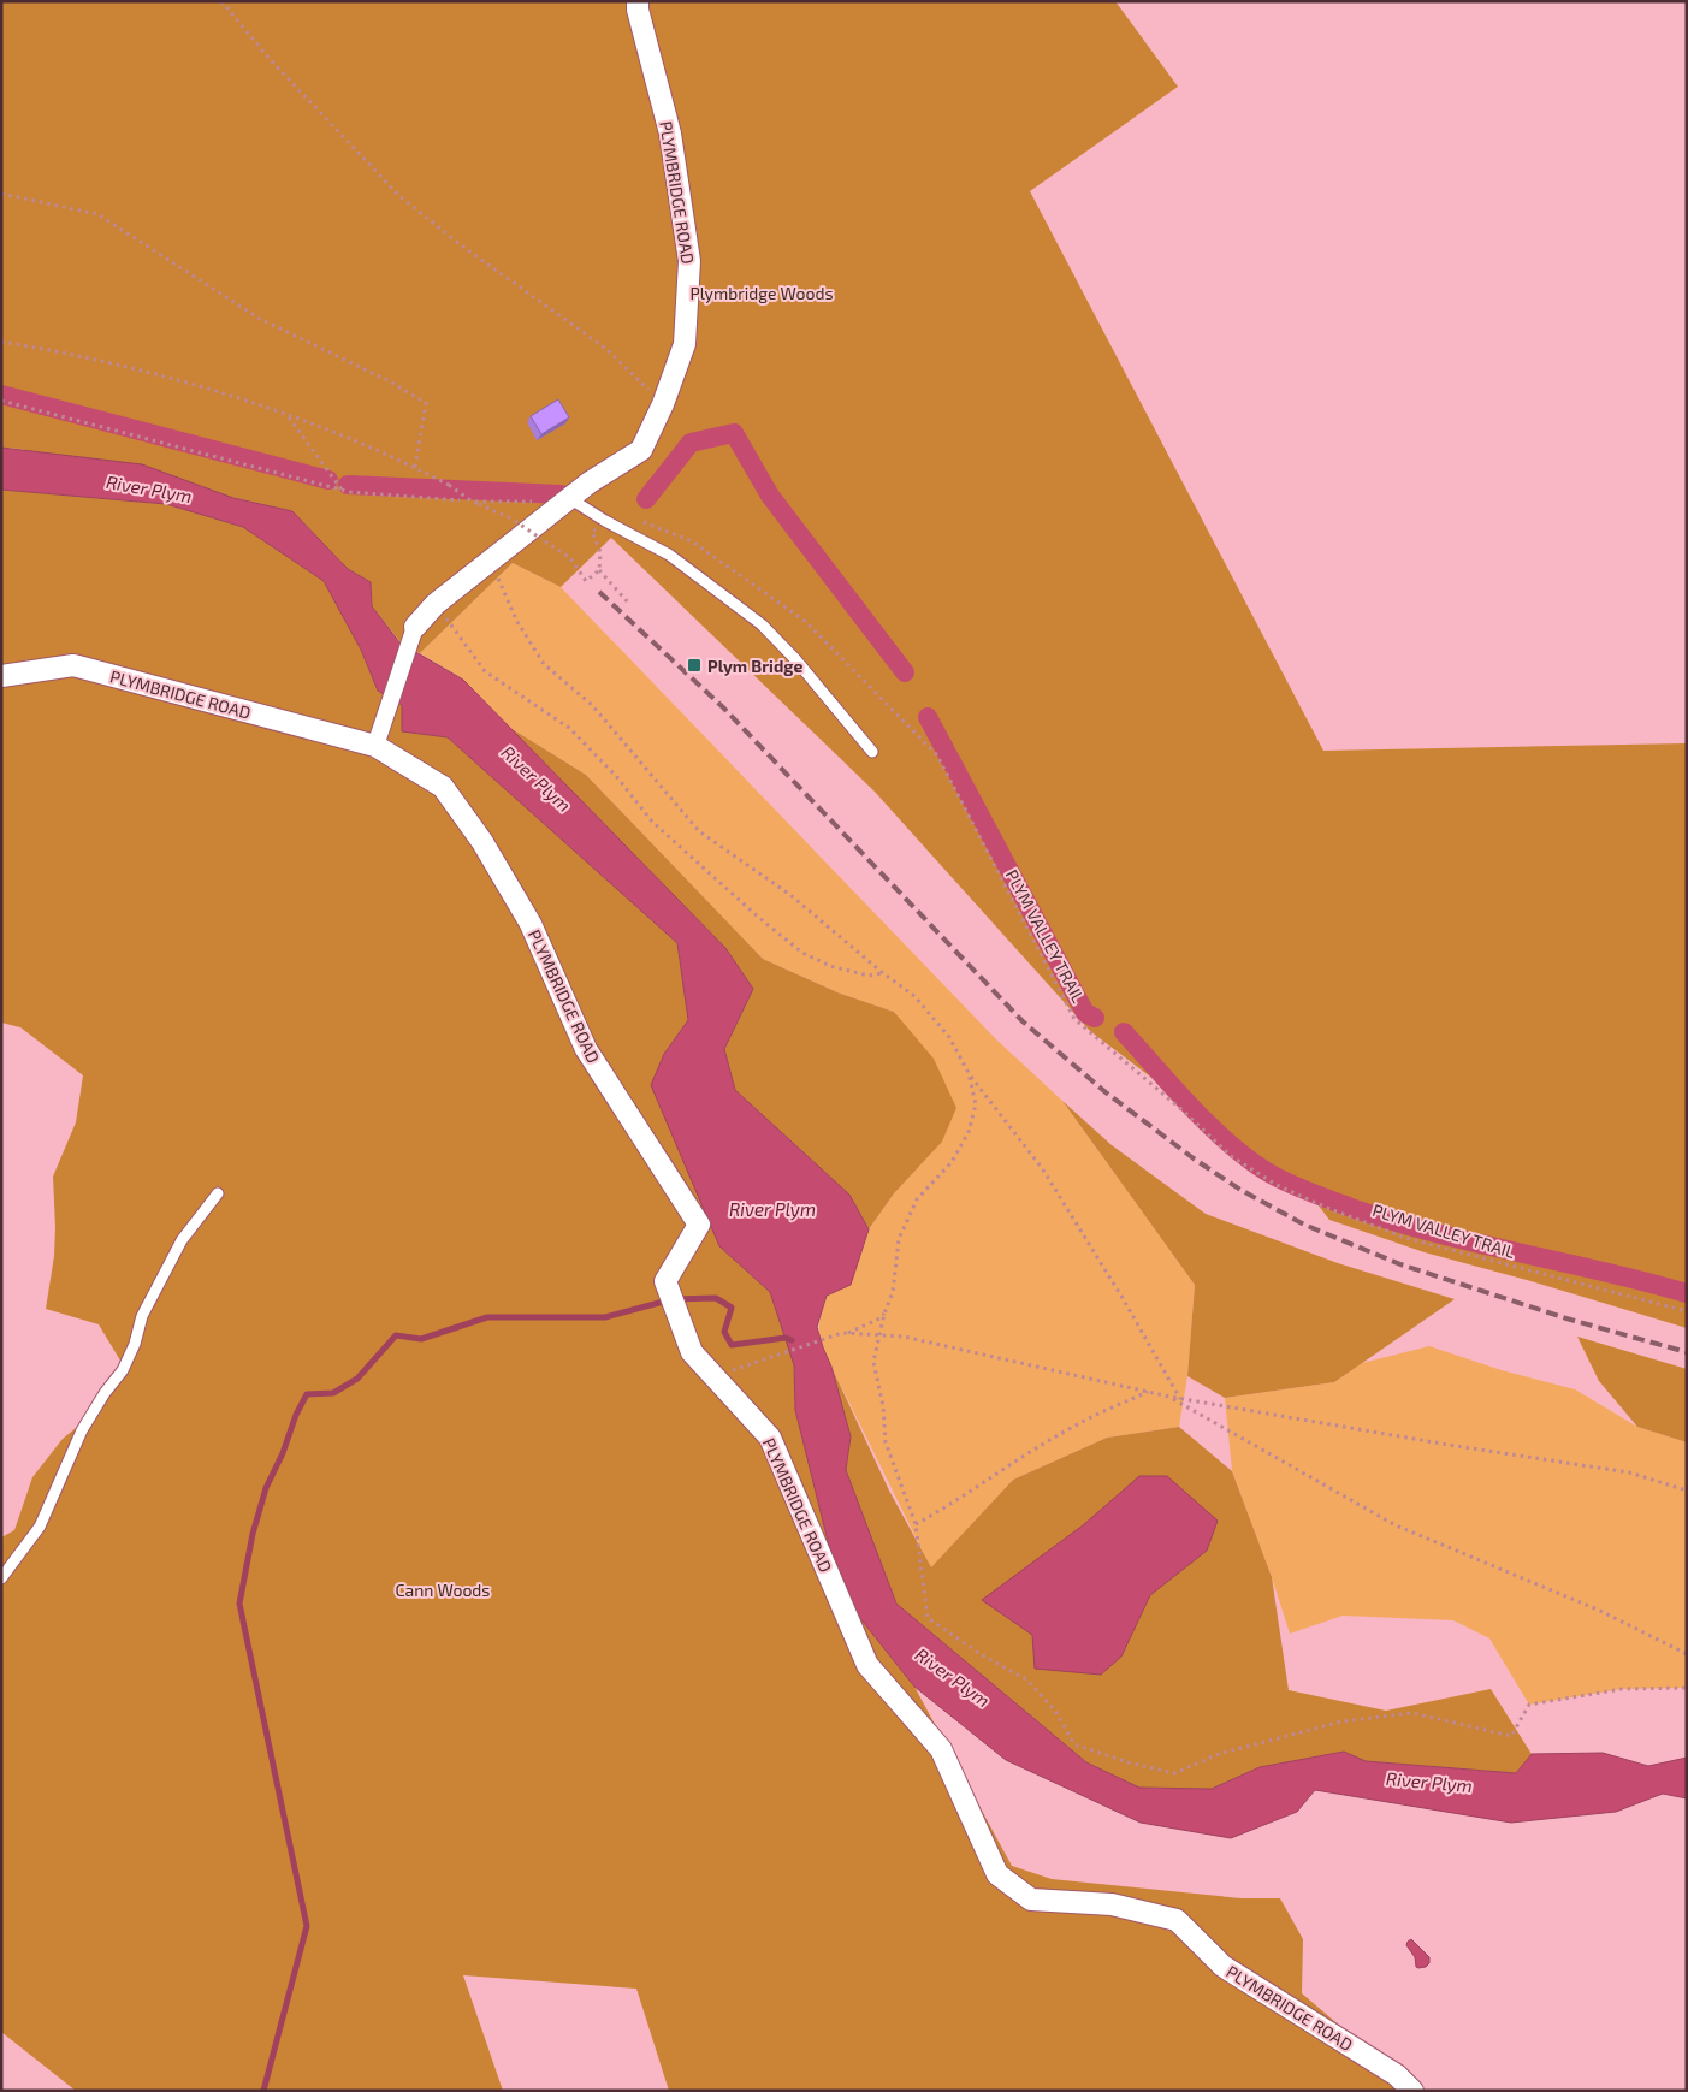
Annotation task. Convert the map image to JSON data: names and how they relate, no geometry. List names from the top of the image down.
{
  "streets": {
    "street": ["PLYMBRIDGE ROAD"],
    "path": ["PLYM VALLEY TRAIL"]
  },
  "water": ["River Plym"],
  "parks": ["Plymbridge Woods", "Cann Woods"],
  "places": {
    "transit": ["Plym Bridge"]
  }
}
